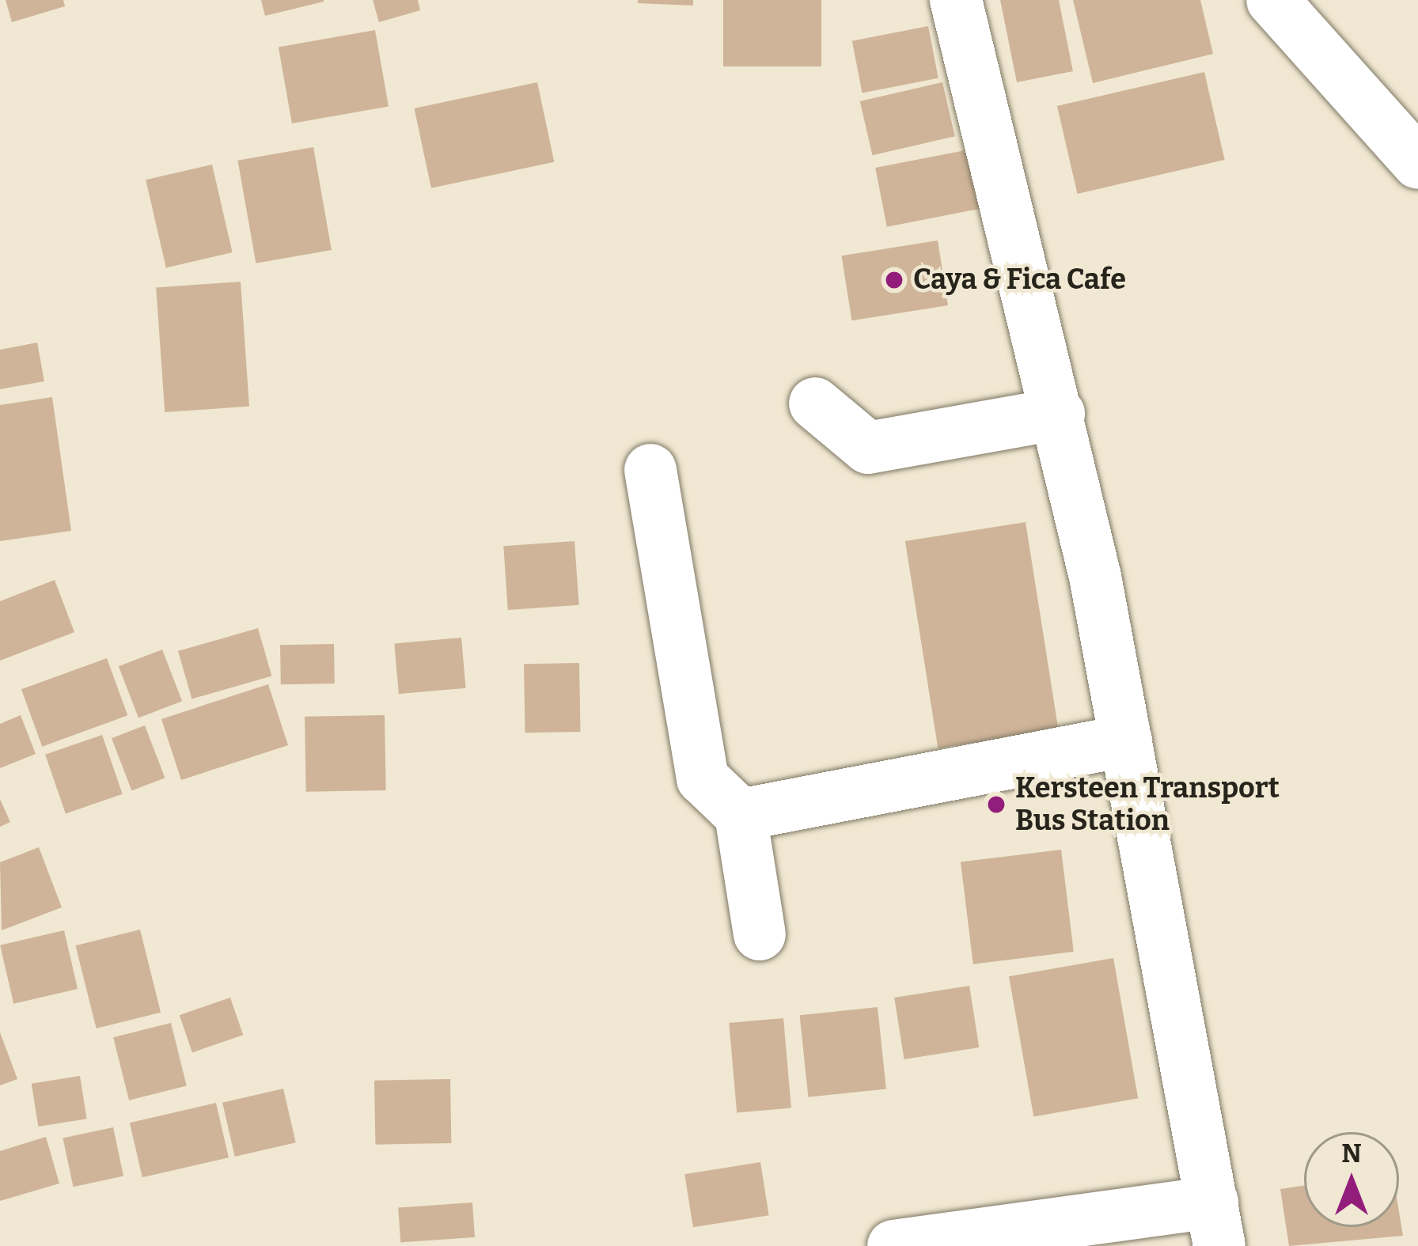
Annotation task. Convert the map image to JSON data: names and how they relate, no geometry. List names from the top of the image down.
{
  "places": ["Caya & Fica Cafe", "Kersteen Transport Bus Station"],
  "north": "top"
}
